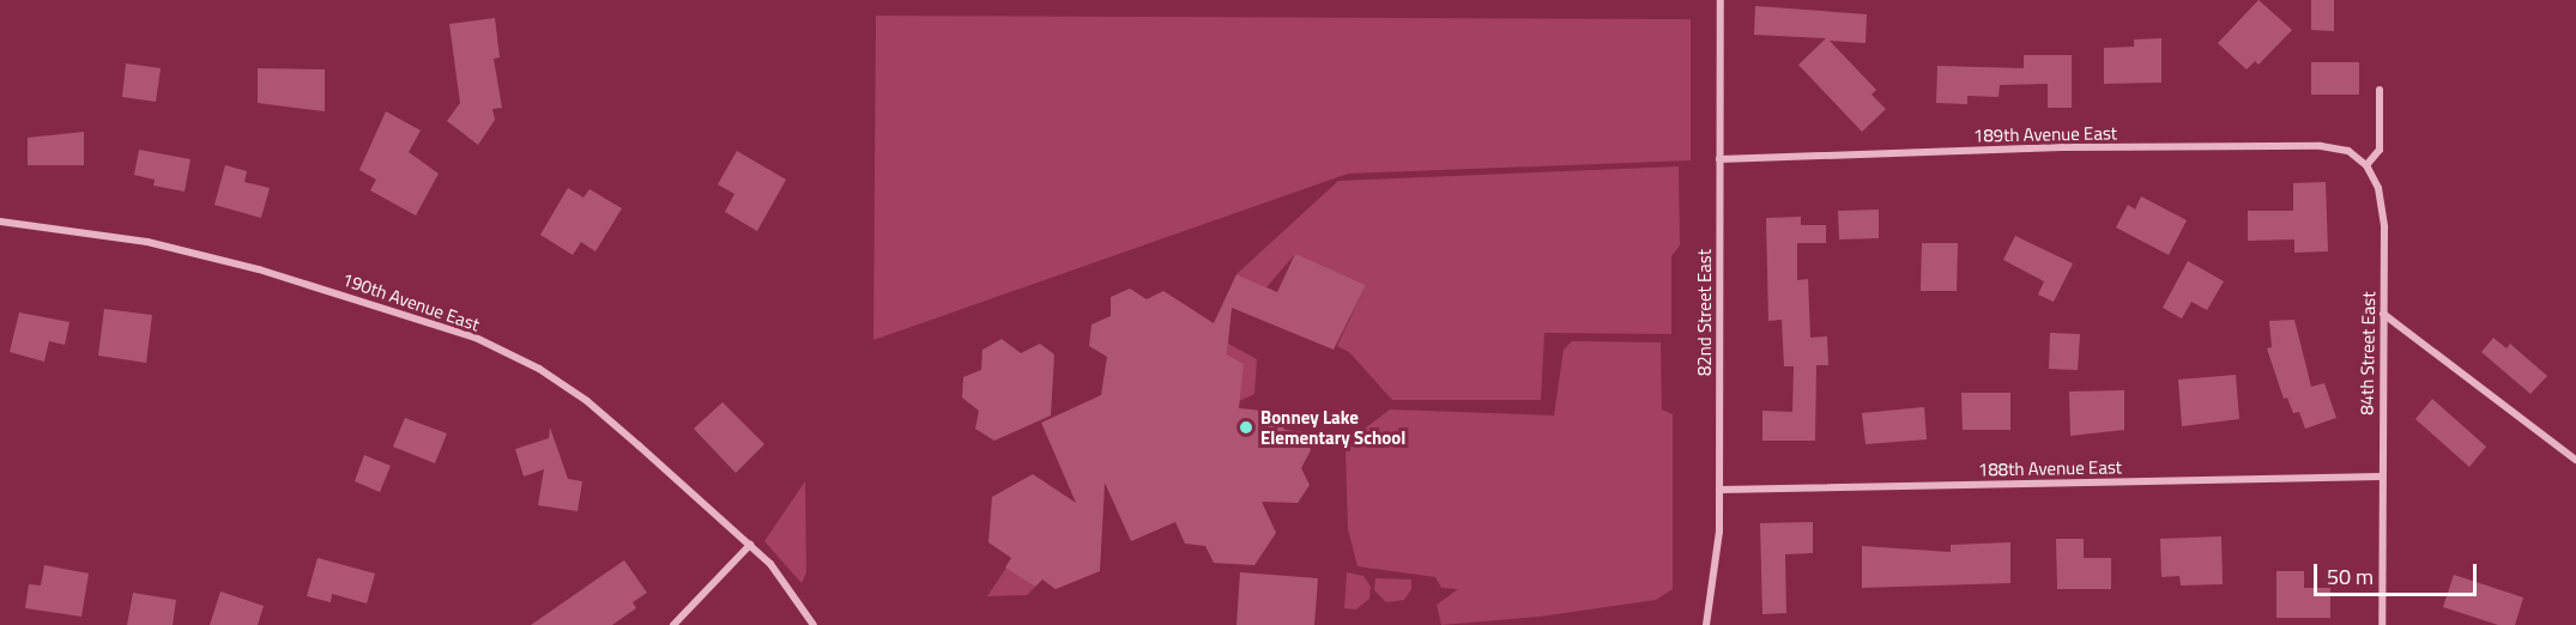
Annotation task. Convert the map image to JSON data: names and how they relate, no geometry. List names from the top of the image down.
{
  "streets": {
    "street": [
      "189th Avenue East",
      "190th Avenue East",
      "82nd Street East",
      "84th Street East",
      "188th Avenue East"
    ]
  },
  "crossings": [
    ["189th Avenue East", "82nd Street East"],
    ["189th Avenue East", "84th Street East"],
    ["82nd Street East", "188th Avenue East"],
    ["84th Street East", "188th Avenue East"]
  ],
  "places": ["Bonney Lake Elementary School"],
  "scale_bar": "50 m"
}
